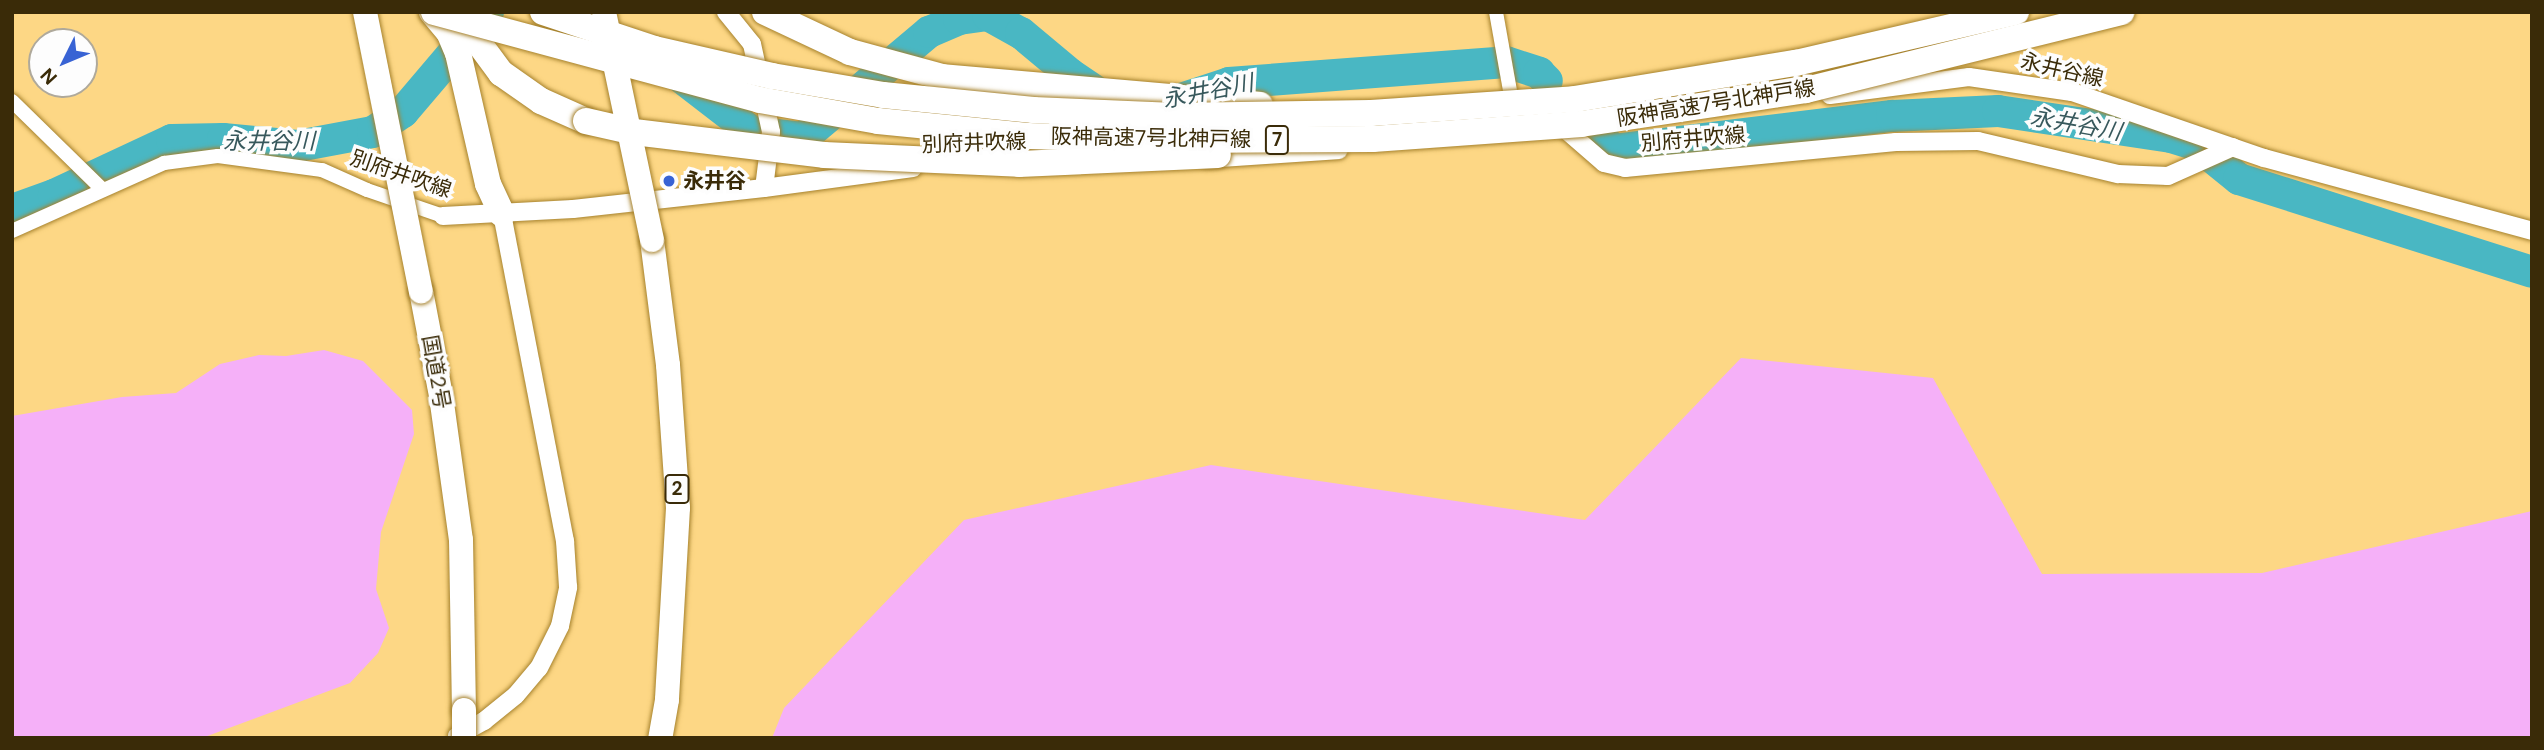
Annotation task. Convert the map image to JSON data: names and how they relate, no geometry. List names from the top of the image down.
{
  "streets": {
    "highway": [
      "阪神高速7号北神戸線",
      "7",
      "国道2号",
      "2"
    ],
    "street": ["永井谷線", "別府井吹線"]
  },
  "crossings": [
    ["永井谷線", "別府井吹線"]
  ],
  "water": ["永井谷川"],
  "places": ["永井谷"],
  "north": "bottom left"
}
